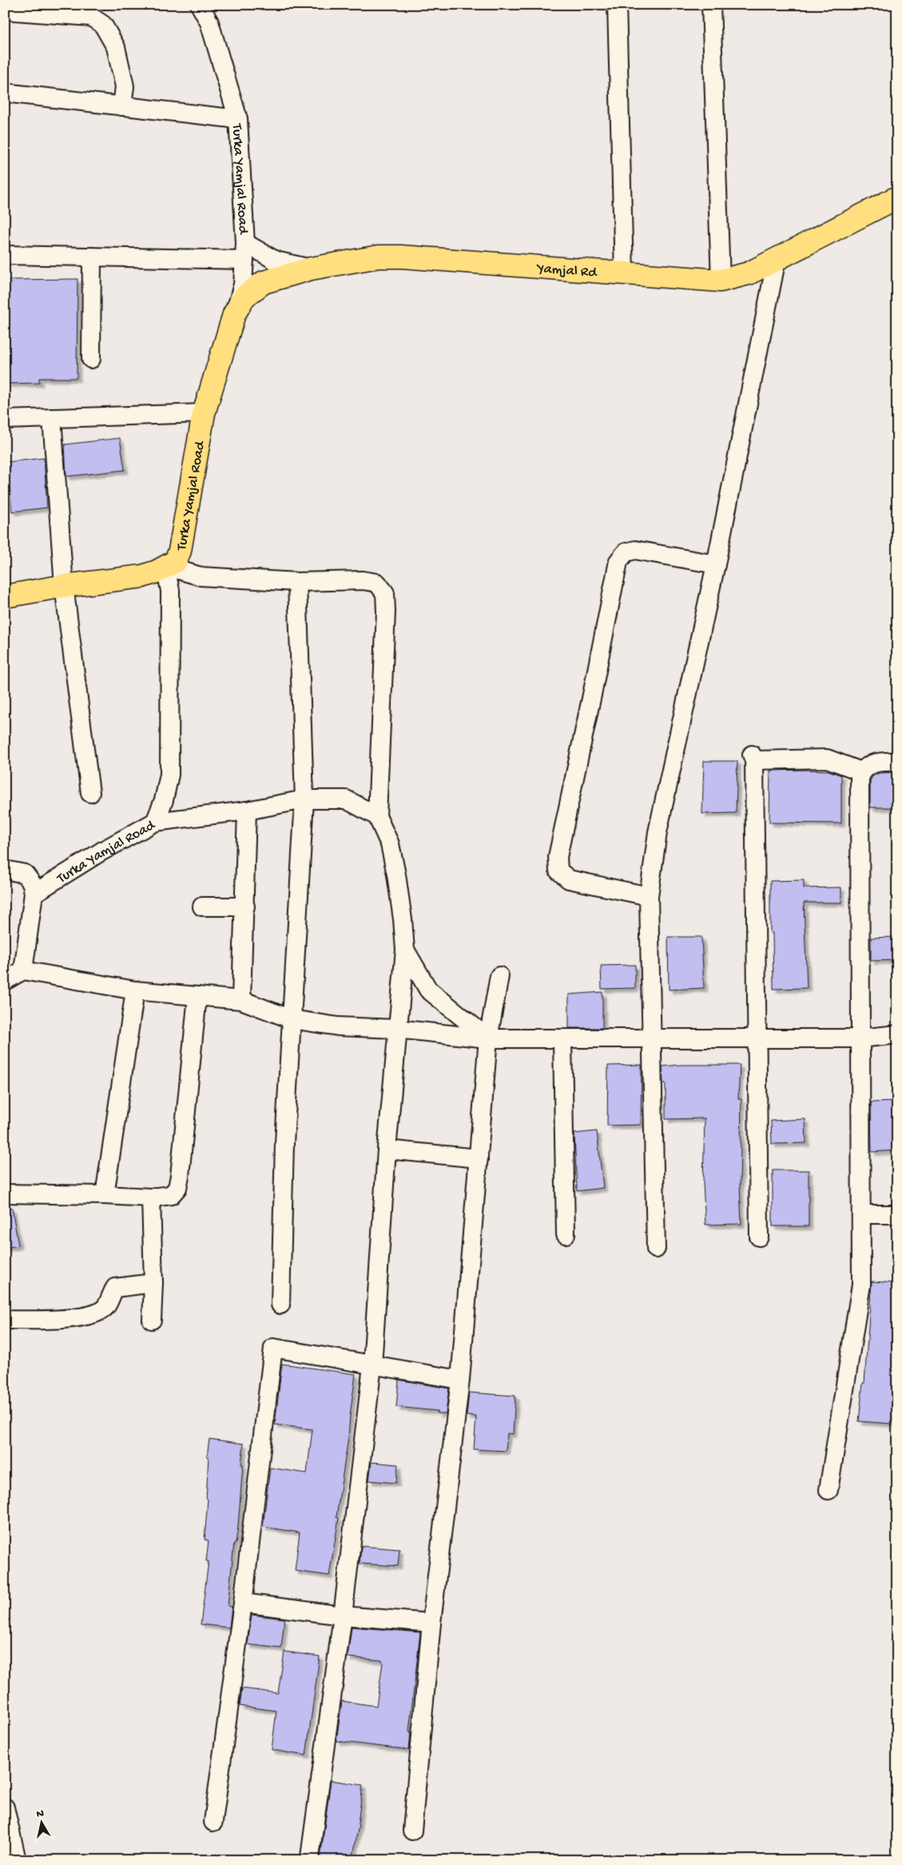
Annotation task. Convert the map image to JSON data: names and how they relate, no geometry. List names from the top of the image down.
{
  "streets": {
    "main road": ["Turka Yamjal Road", "Yamjal Rd"]
  },
  "crossings": [
    ["Turka Yamjal Road", "Yamjal Rd"]
  ],
  "north": "top"
}
